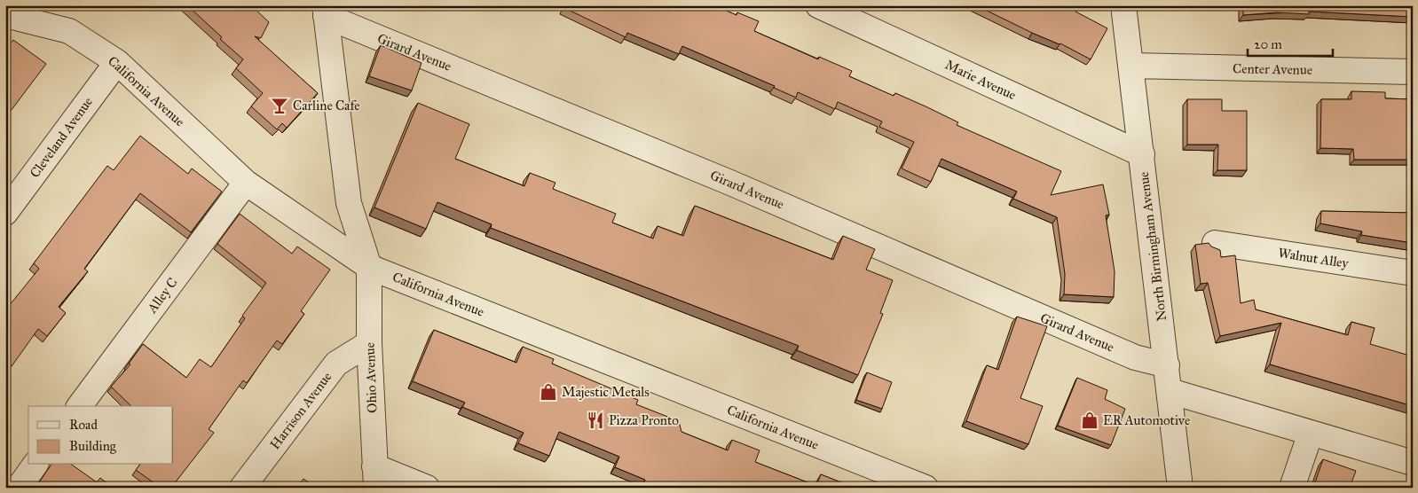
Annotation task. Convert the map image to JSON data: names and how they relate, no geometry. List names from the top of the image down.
{
  "streets": {
    "street": [
      "Girard Avenue",
      "Center Avenue",
      "Marie Avenue",
      "California Avenue",
      "Cleveland Avenue",
      "North Birmingham Avenue",
      "Walnut Alley",
      "Alley C",
      "Ohio Avenue",
      "Harrison Avenue"
    ]
  },
  "crossings": [
    ["Girard Avenue", "North Birmingham Avenue"],
    ["Girard Avenue", "Ohio Avenue"],
    ["Center Avenue", "North Birmingham Avenue"],
    ["Marie Avenue", "North Birmingham Avenue"],
    ["California Avenue", "Cleveland Avenue"],
    ["California Avenue", "Alley C"],
    ["California Avenue", "Ohio Avenue"],
    ["Ohio Avenue", "Harrison Avenue"]
  ],
  "places": {
    "bar": ["Carline Cafe"],
    "shop": ["Majestic Metals", "ER Automotive"],
    "restaurant": ["Pizza Pronto"]
  },
  "legend": ["Road", "Building"],
  "scale_bar": "20 m"
}
